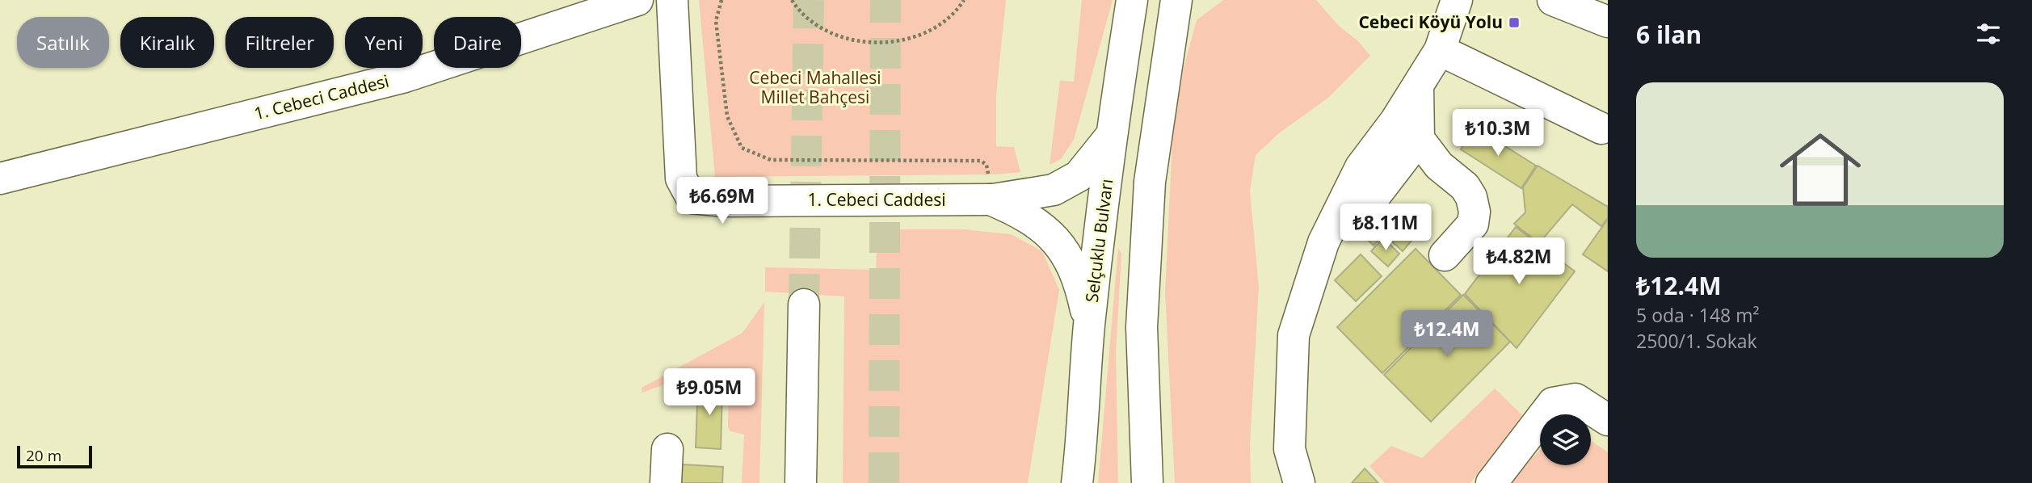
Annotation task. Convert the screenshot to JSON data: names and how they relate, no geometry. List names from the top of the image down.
{
  "streets": {
    "main road": ["1. Cebeci Caddesi", "Selçuklu Bulvarı"]
  },
  "parks": ["Cebeci Mahallesi Millet Bahçesi"],
  "places": {
    "transit": ["Cebeci Köyü Yolu"]
  },
  "scale_bar": "20 m",
  "page": {
    "heading": "6 ilan",
    "chip": [
      "Satılık",
      "Kiralık",
      "Filtreler",
      "Yeni",
      "Daire"
    ],
    "list": [
      {
        "name": "₺12.4M",
        "note": "5 oda · 148 m² · 2500/1. Sokak"
      }
    ],
    "price": [
      "₺10.3M",
      "₺6.69M",
      "₺8.11M",
      "₺4.82M",
      "₺12.4M",
      "₺9.05M"
    ],
    "scale": "20 m"
  }
}
